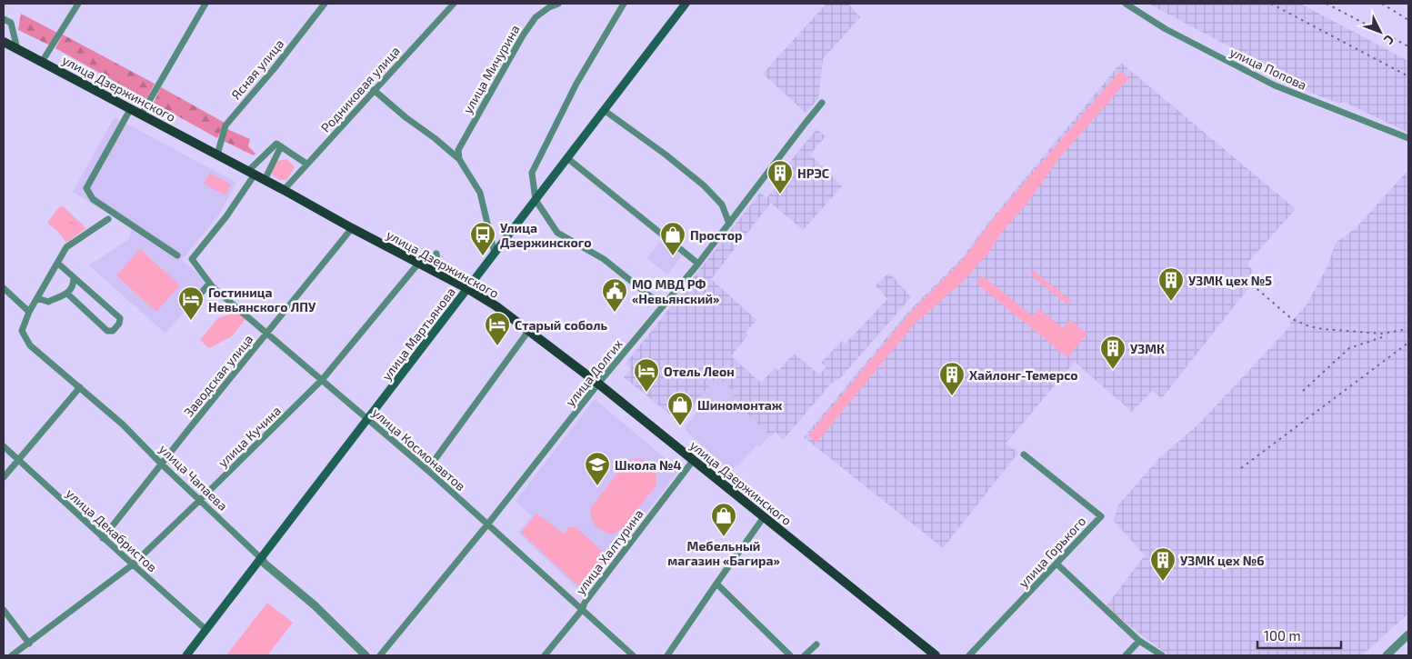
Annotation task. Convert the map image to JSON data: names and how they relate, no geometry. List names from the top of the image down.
{
  "streets": {
    "main road": ["улица Дзержинского", "улица Мартьянова"],
    "street": [
      "улица Попова",
      "Ясная улица",
      "улица Мичурина",
      "Родниковая улица",
      "улица Долгих",
      "Заводская улица",
      "улица Кучина",
      "улица Космонавтов",
      "улица Чапаева",
      "улица Декабристов",
      "улица Халтурина",
      "улица Горького"
    ]
  },
  "crossings": [
    ["Ясная улица", "улица Дзержинского"],
    ["улица Дзержинского", "Родниковая улица"],
    ["улица Дзержинского", "улица Мартьянова"],
    ["улица Дзержинского", "улица Долгих"],
    ["улица Дзержинского", "Заводская улица"],
    ["улица Дзержинского", "улица Кучина"],
    ["улица Дзержинского", "улица Космонавтов"],
    ["улица Дзержинского", "улица Халтурина"],
    ["улица Мартьянова", "улица Космонавтов"],
    ["улица Мартьянова", "улица Чапаева"],
    ["улица Мартьянова", "улица Декабристов"],
    ["улица Долгих", "улица Космонавтов"],
    ["Заводская улица", "улица Космонавтов"],
    ["Заводская улица", "улица Чапаева"],
    ["Заводская улица", "улица Декабристов"],
    ["улица Кучина", "улица Космонавтов"],
    ["улица Кучина", "улица Чапаева"],
    ["улица Кучина", "улица Декабристов"],
    ["улица Космонавтов", "улица Халтурина"]
  ],
  "places": {
    "building": [
      "НРЭС",
      "УЗМК цех №5",
      "УЗМК",
      "Хайлонг-Темерсо",
      "УЗМК цех №6"
    ],
    "bus stop": ["Улица Дзержинского"],
    "shop": ["Простор", "Шиномонтаж", "Мебельный магазин «Багира»"],
    "public building": ["МО МВД РФ «Невьянский»"],
    "hotel": ["Гостиница Невьянского ЛПУ", "Старый соболь", "Отель Леон"],
    "school or university": ["Школа №4"]
  },
  "scale_bar": "100 m",
  "north": "bottom right"
}
